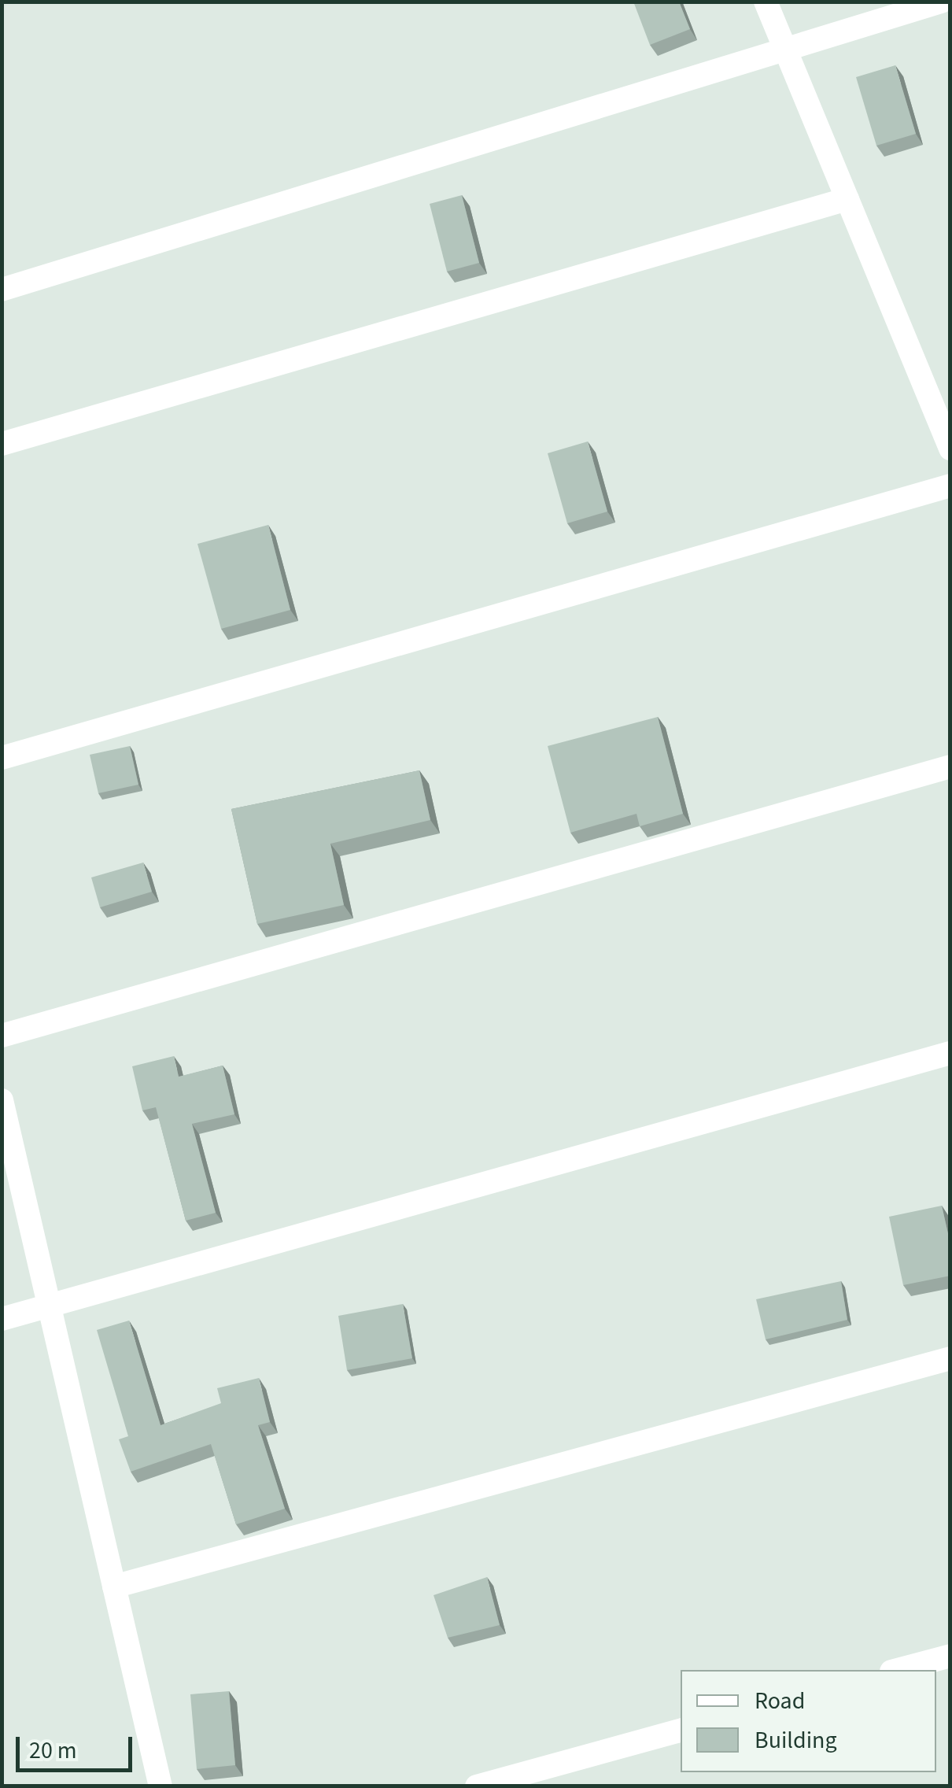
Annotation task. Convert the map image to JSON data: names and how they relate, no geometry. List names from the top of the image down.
{
  "legend": ["Road", "Building"],
  "scale_bar": "20 m"
}
